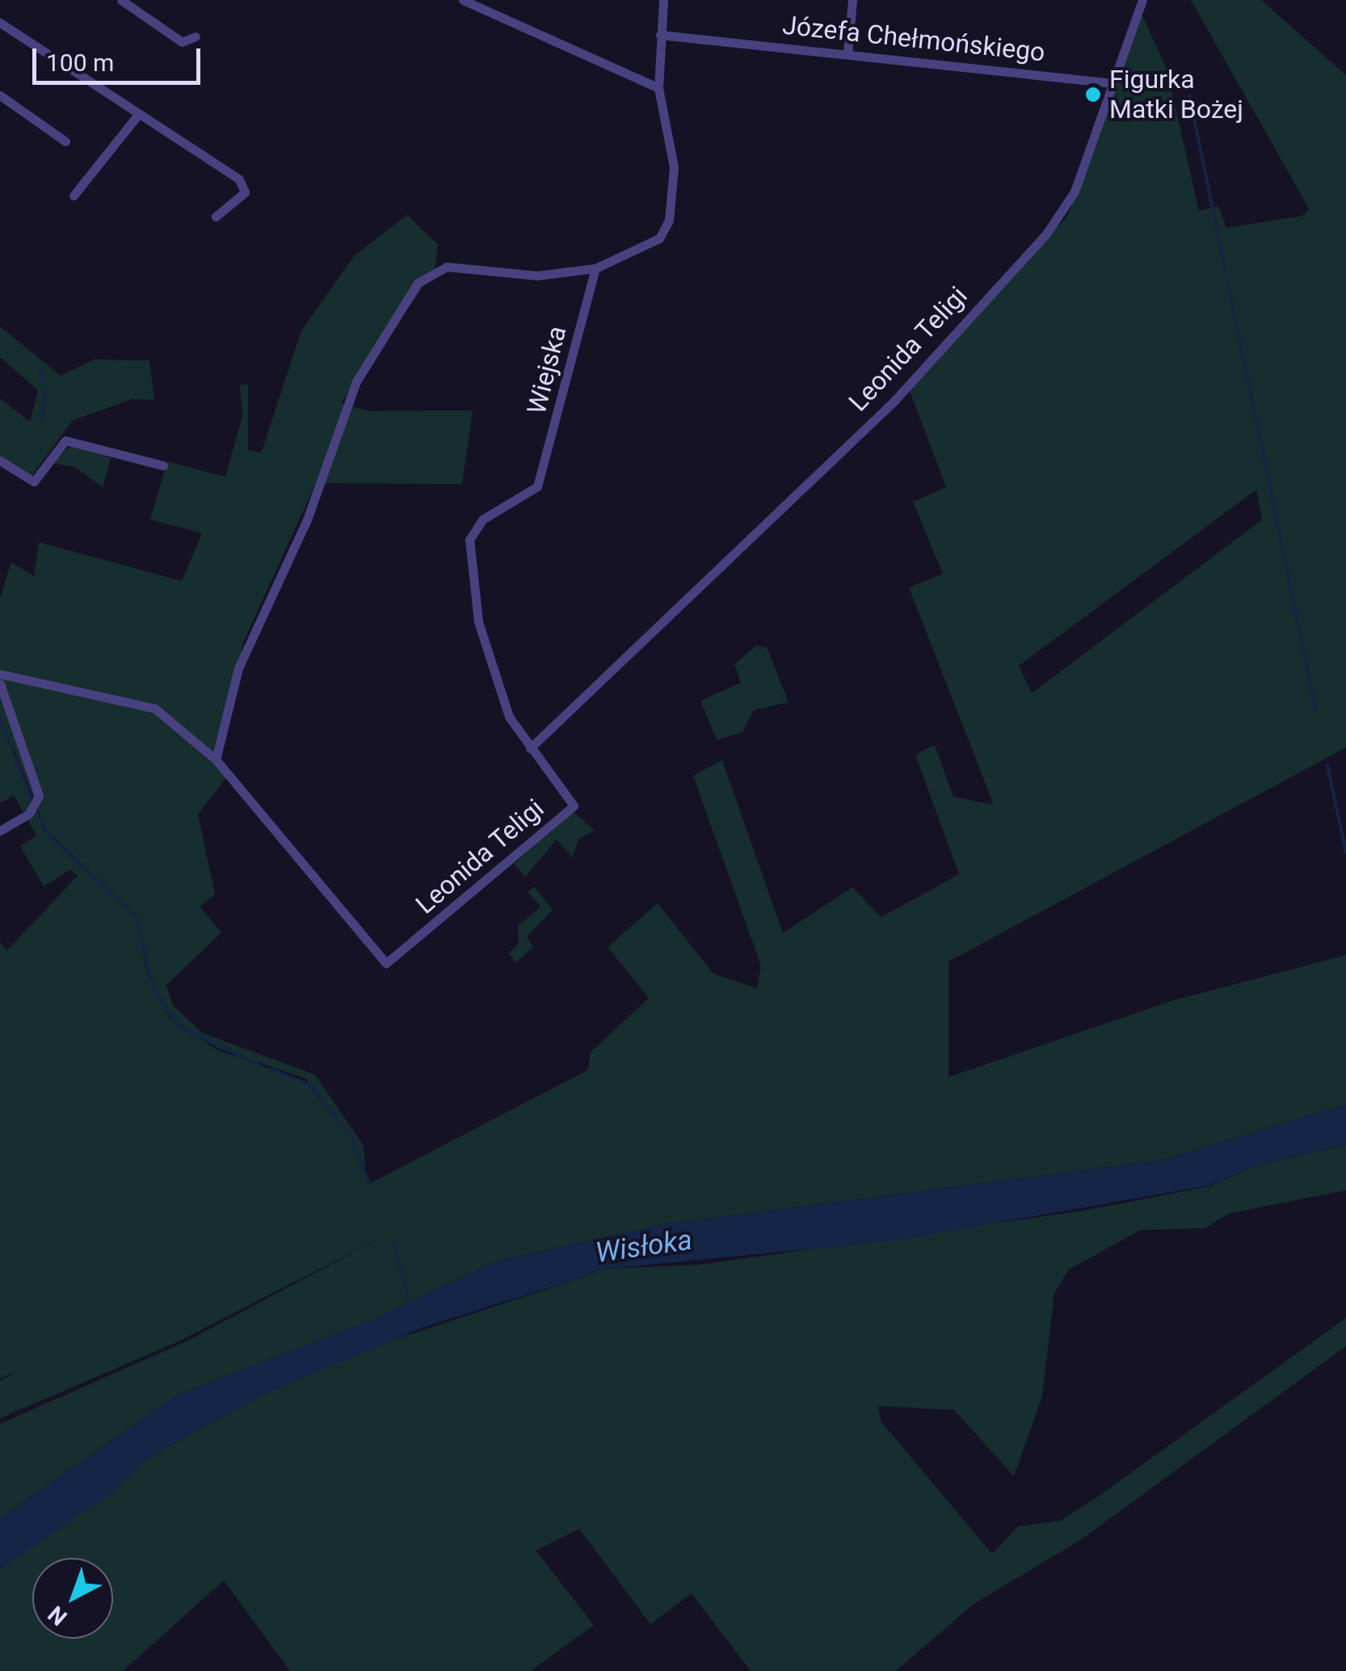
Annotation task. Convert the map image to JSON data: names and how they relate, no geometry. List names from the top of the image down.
{
  "streets": {
    "street": ["Józefa Chełmońskiego", "Leonida Teligi", "Wiejska"]
  },
  "crossings": [
    ["Józefa Chełmońskiego", "Leonida Teligi"],
    ["Leonida Teligi", "Wiejska"]
  ],
  "water": ["Wisłoka"],
  "places": ["Figurka Matki Bożej"],
  "scale_bar": "100 m",
  "north": "bottom left"
}
